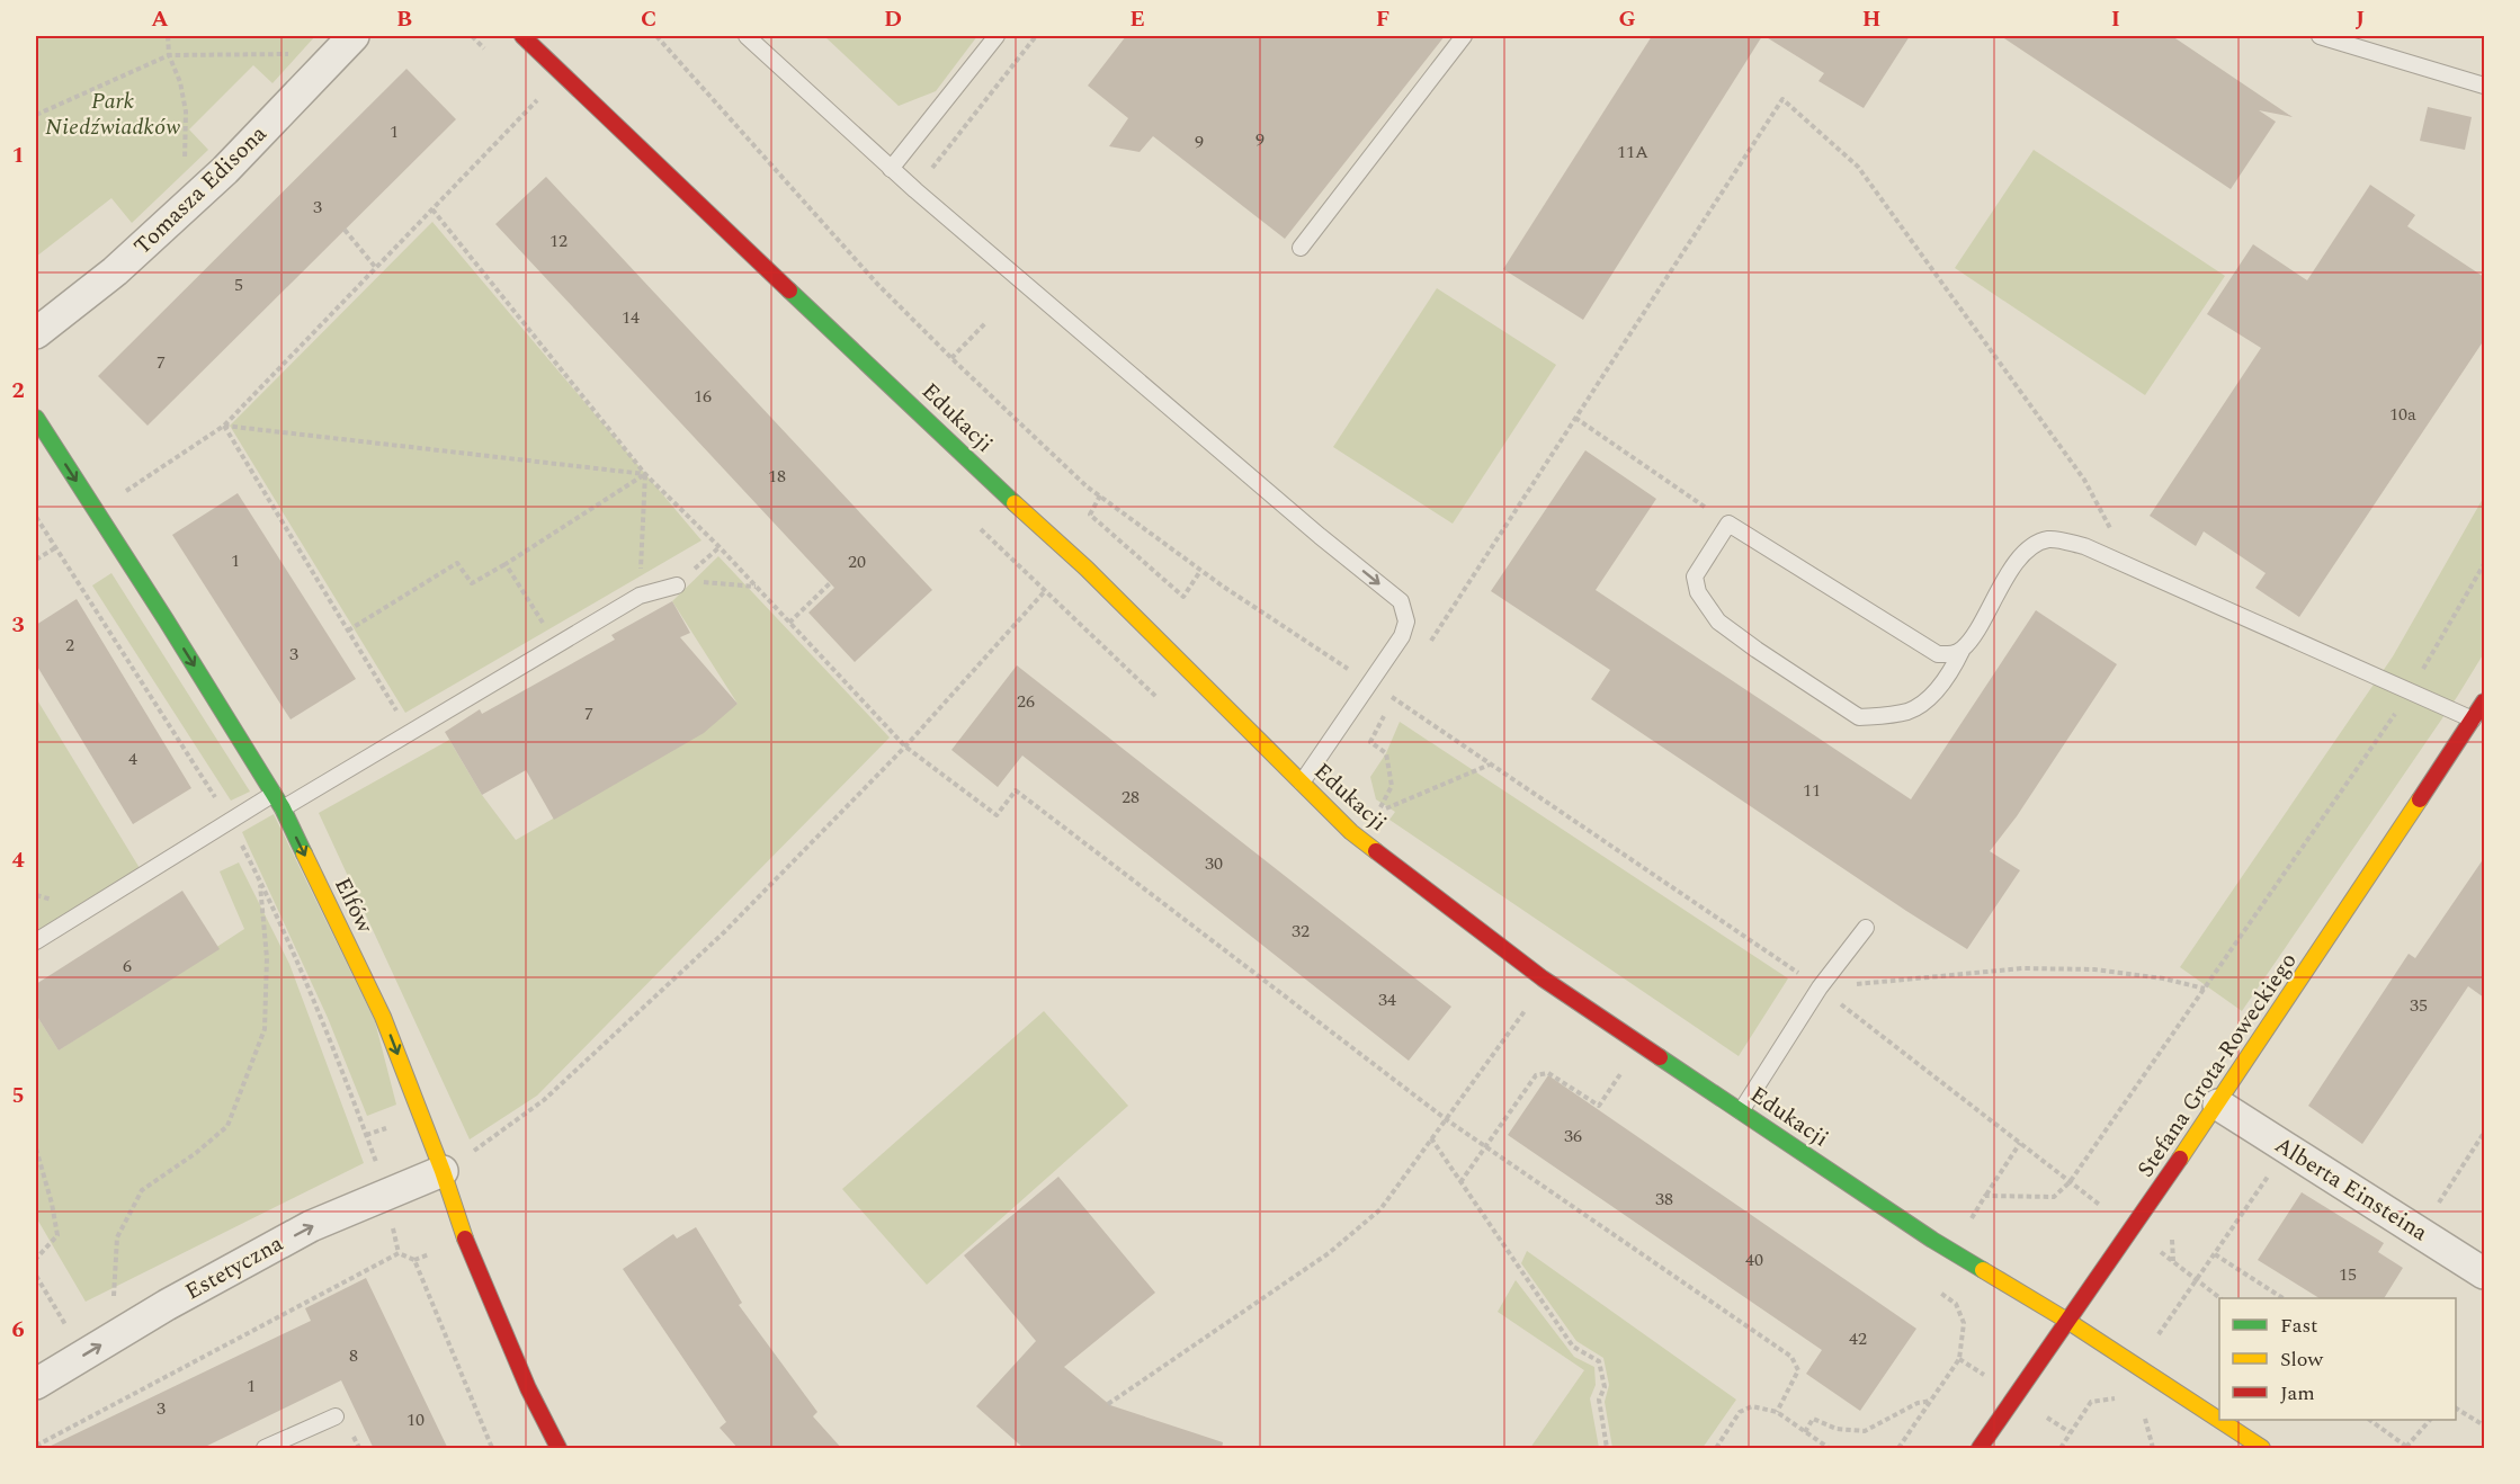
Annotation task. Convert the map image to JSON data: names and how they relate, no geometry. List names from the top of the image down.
{
  "streets": {
    "street": [
      "Tomasza Edisona",
      "Edukacji",
      "Elfów",
      "Stefana Grota-Roweckiego",
      "Alberta Einsteina",
      "Estetyczna"
    ]
  },
  "crossings": [
    ["Edukacji", "Stefana Grota-Roweckiego"],
    ["Elfów", "Estetyczna"],
    ["Stefana Grota-Roweckiego", "Alberta Einsteina"]
  ],
  "one_way": ["Elfów", "Estetyczna"],
  "parks": ["Park Niedźwiadków"],
  "house_numbers": [
    "1",
    "9",
    "9",
    "11A",
    "3",
    "12",
    "5",
    "14",
    "7",
    "16",
    "10a",
    "18",
    "1",
    "20",
    "2",
    "3",
    "26",
    "7",
    "4",
    "11",
    "28",
    "30",
    "32",
    "6",
    "34",
    "35",
    "36",
    "38",
    "40",
    "15",
    "42",
    "8",
    "1",
    "3",
    "10"
  ],
  "legend": ["Fast", "Slow", "Jam"],
  "grid": {
    "columns": [
      "A",
      "B",
      "C",
      "D",
      "E",
      "F",
      "G",
      "H",
      "I",
      "J"
    ],
    "rows": [
      "1",
      "2",
      "3",
      "4",
      "5",
      "6"
    ]
  }
}
